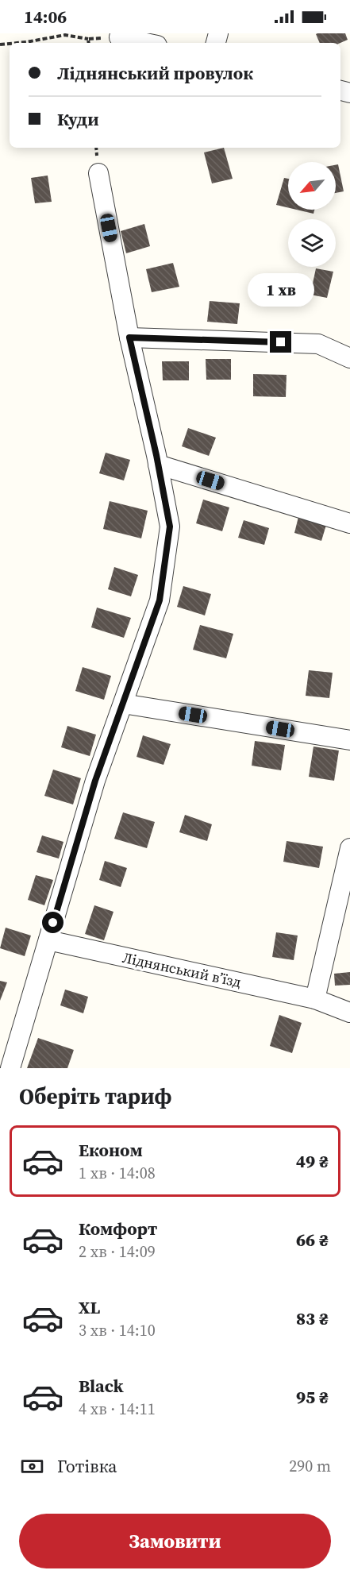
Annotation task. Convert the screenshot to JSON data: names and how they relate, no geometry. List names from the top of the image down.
{
  "streets": {
    "street": ["Ліднянський в’їзд"]
  },
  "north": "bottom left",
  "page": {
    "status": "14:06",
    "banner": ["Ліднянський провулок", "Куди"],
    "bubble": "1 хв",
    "heading": "Оберіть тариф",
    "list": [
      {
        "name": "Економ",
        "note": "1 хв · 14:08",
        "value": "49 ₴"
      },
      {
        "name": "Комфорт",
        "note": "2 хв · 14:09",
        "value": "66 ₴"
      },
      {
        "name": "XL",
        "note": "3 хв · 14:10",
        "value": "83 ₴"
      },
      {
        "name": "Black",
        "note": "4 хв · 14:11",
        "value": "95 ₴"
      }
    ],
    "pay": ["Готівка", "290 m"],
    "buttons": "Замовити"
  }
}
